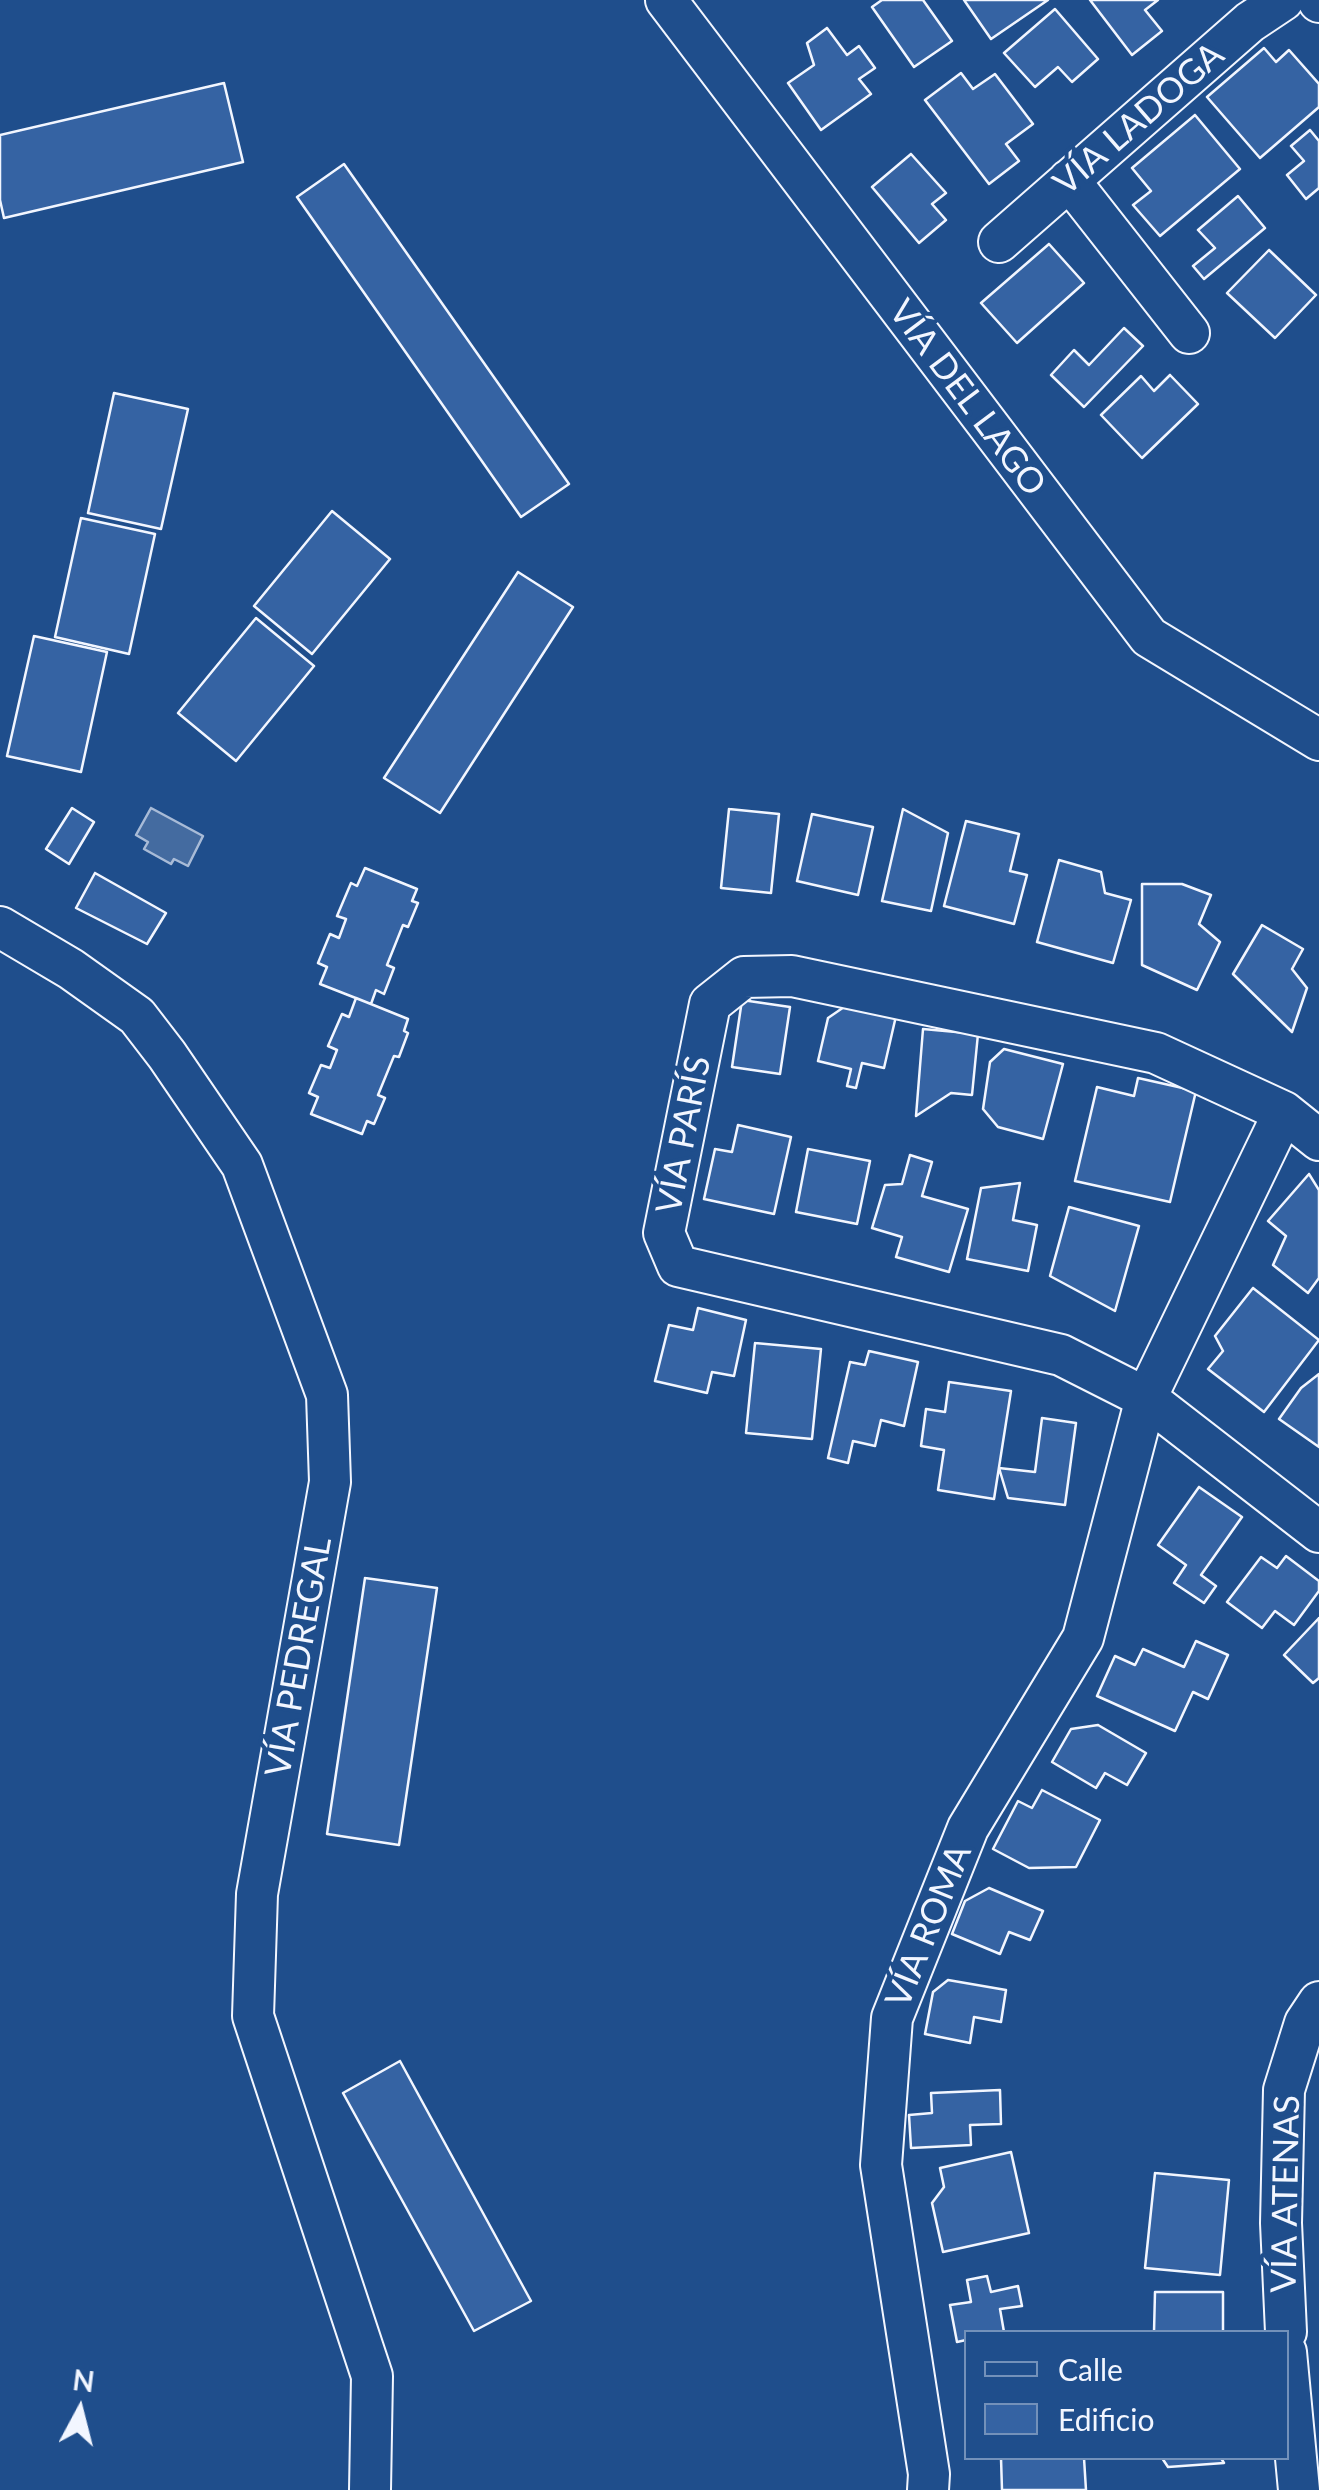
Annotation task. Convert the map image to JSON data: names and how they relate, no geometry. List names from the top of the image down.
{
  "streets": {
    "street": [
      "VÍA LADOGA",
      "VÍA DEL LAGO",
      "VÍA PARÍS",
      "VÍA PEDREGAL",
      "VÍA ROMA",
      "VÍA ATENAS"
    ]
  },
  "crossings": [
    ["VÍA PARÍS", "VÍA ROMA"]
  ],
  "legend": ["Calle", "Edificio"],
  "north": "top"
}
